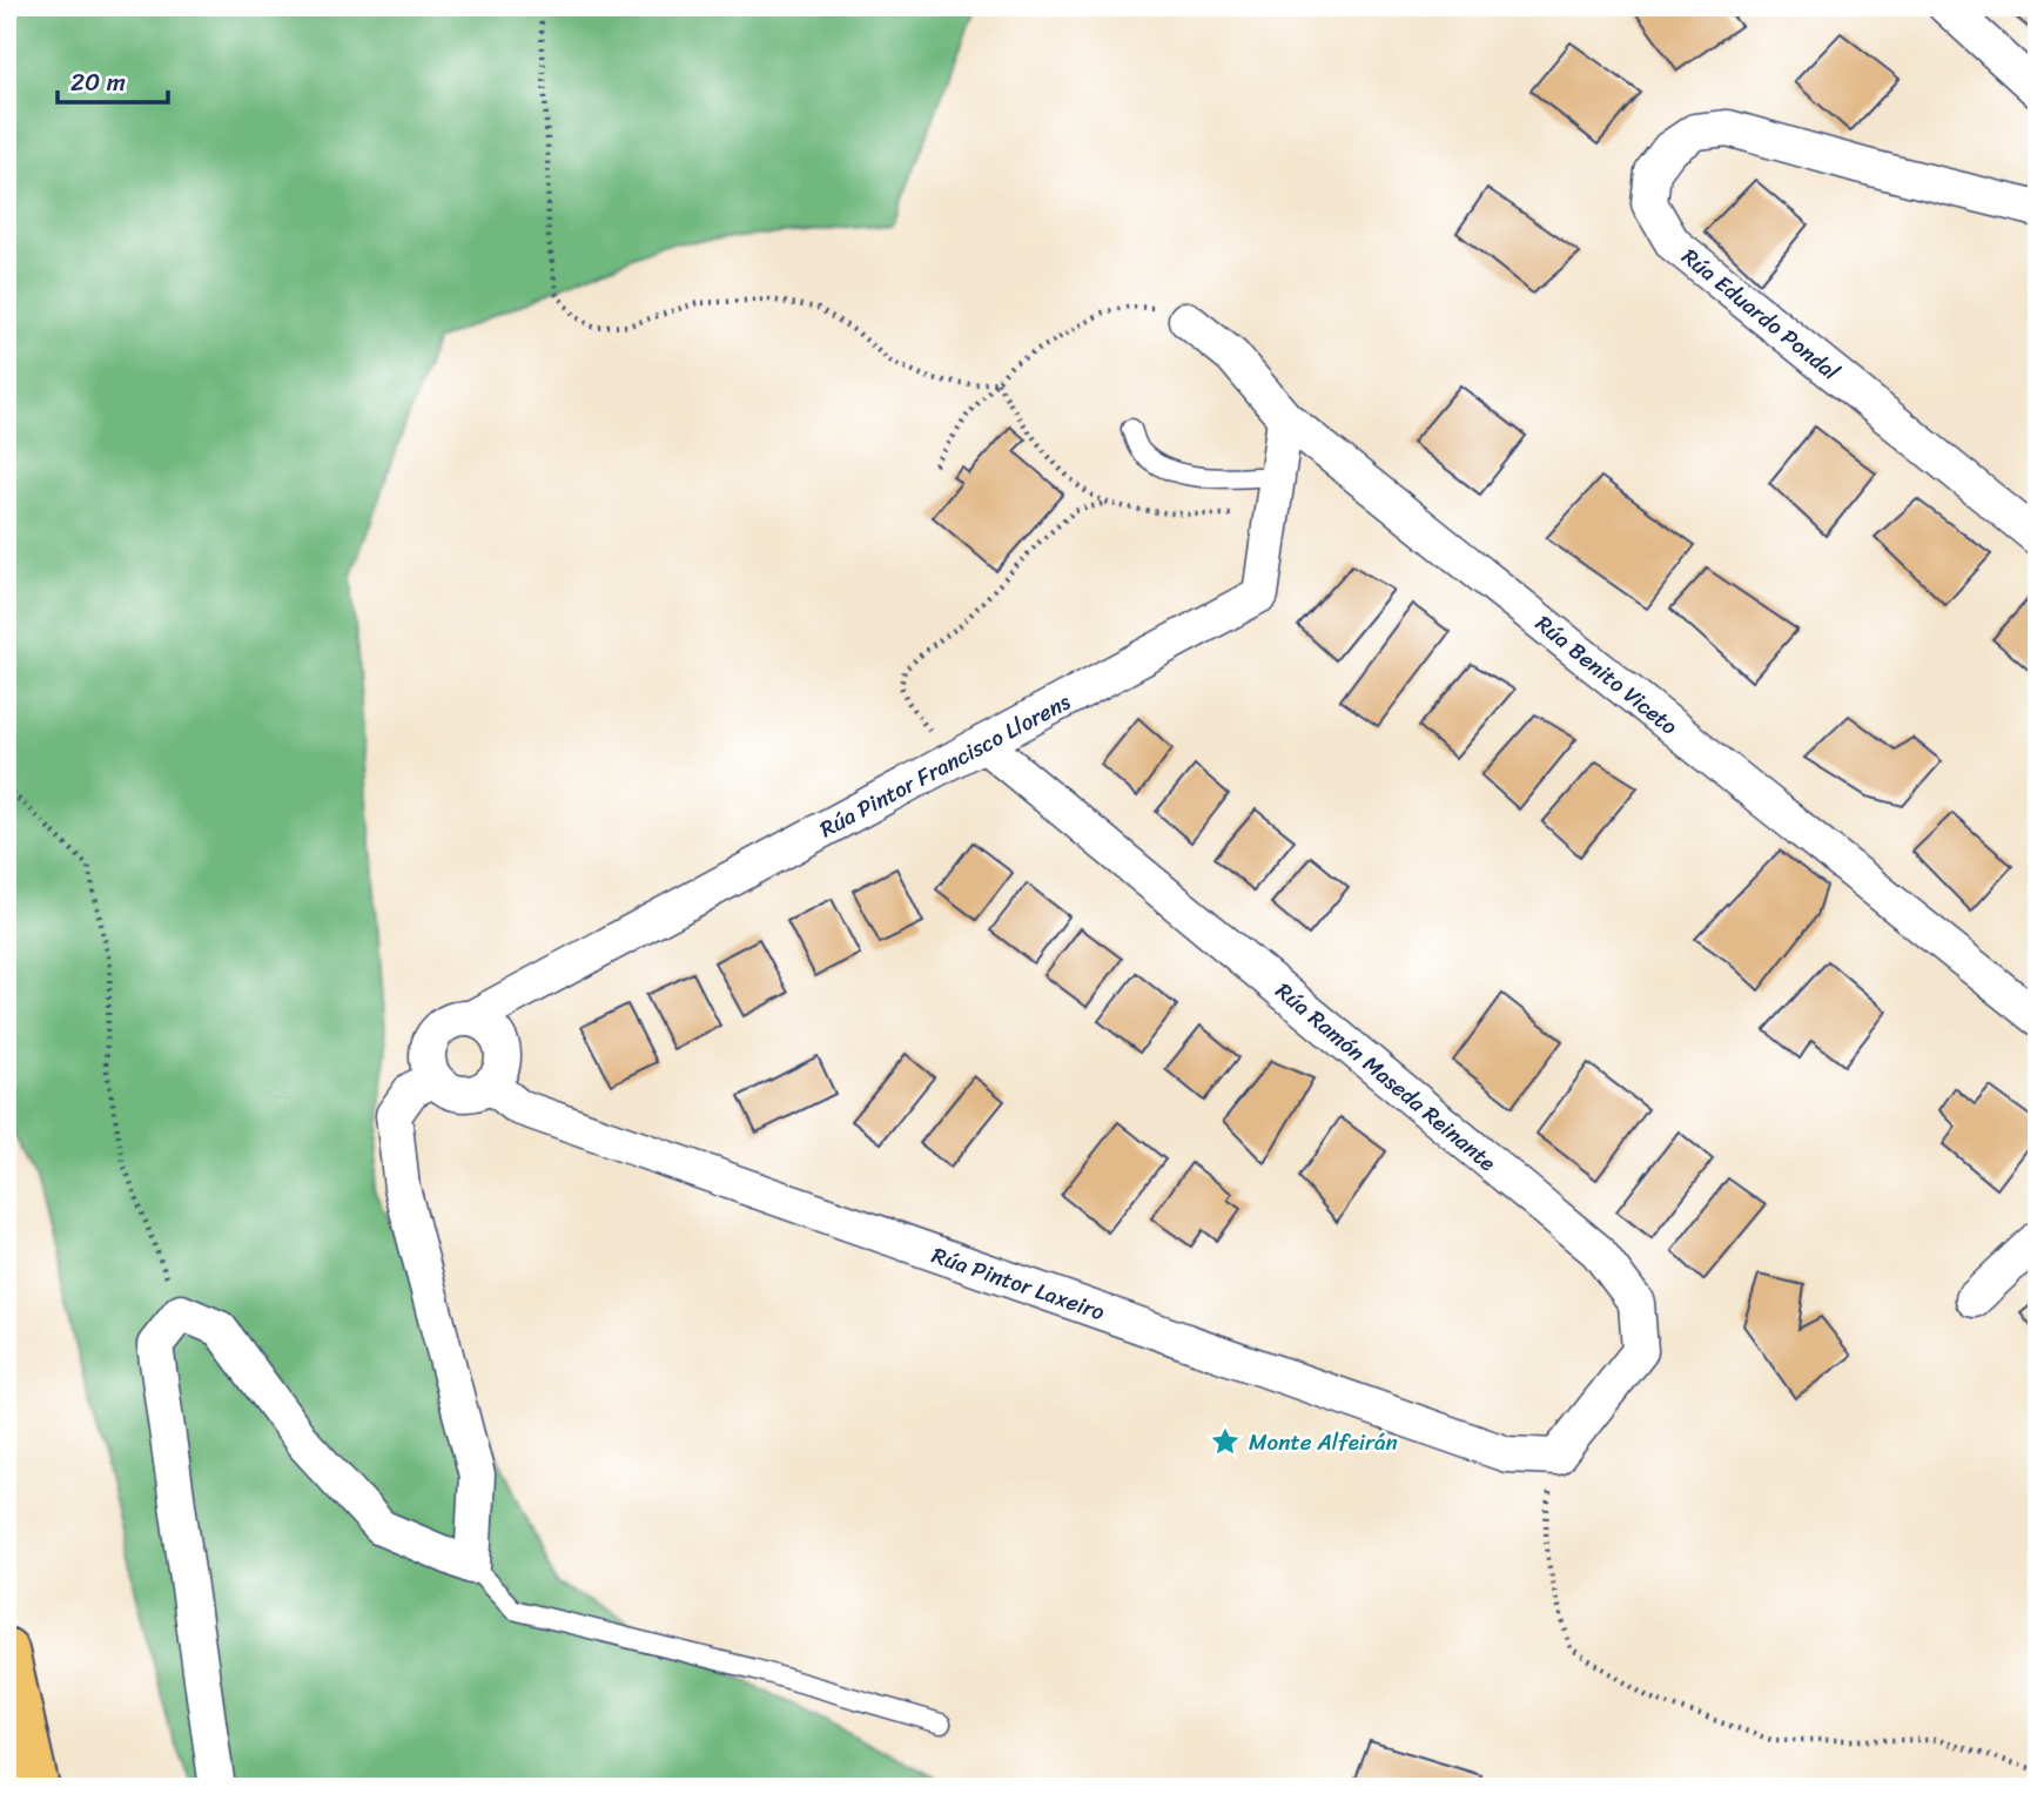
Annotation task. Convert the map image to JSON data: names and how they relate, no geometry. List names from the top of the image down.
{
  "streets": {
    "street": [
      "Rúa Eduardo Pondal",
      "Rúa Benito Viceto",
      "Rúa Pintor Francisco Llorens",
      "Rúa Ramón Maseda Reinante",
      "Rúa Pintor Laxeiro"
    ]
  },
  "crossings": [
    ["Rúa Benito Viceto", "Rúa Pintor Francisco Llorens"],
    ["Rúa Pintor Francisco Llorens", "Rúa Ramón Maseda Reinante"],
    ["Rúa Pintor Francisco Llorens", "Rúa Pintor Laxeiro"],
    ["Rúa Ramón Maseda Reinante", "Rúa Pintor Laxeiro"]
  ],
  "places": {
    "place": ["Monte Alfeirán"]
  },
  "scale_bar": "20 m"
}
